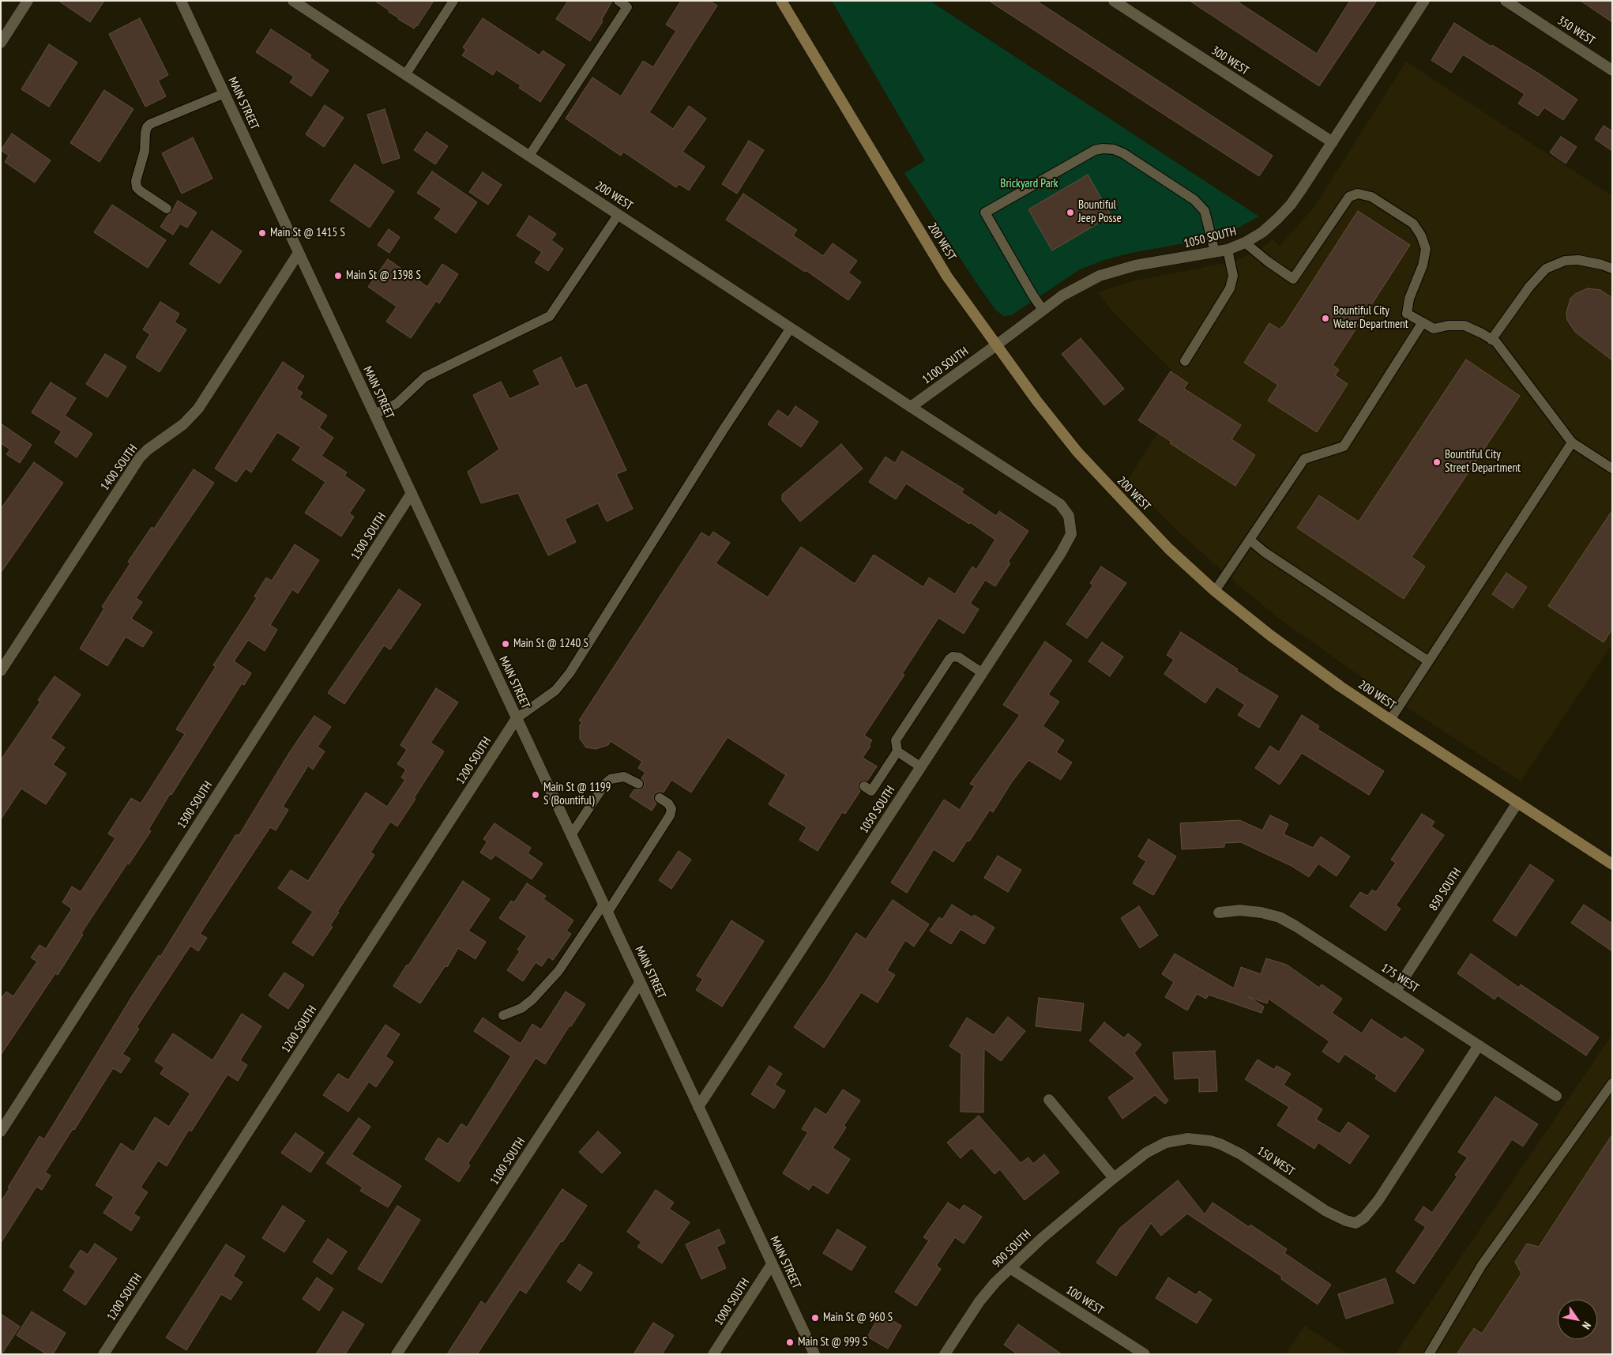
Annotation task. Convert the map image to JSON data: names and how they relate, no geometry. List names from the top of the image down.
{
  "streets": {
    "main road": ["200 WEST"],
    "street": [
      "350 WEST",
      "300 WEST",
      "MAIN STREET",
      "1050 SOUTH",
      "1100 SOUTH",
      "1400 SOUTH",
      "1300 SOUTH",
      "1200 SOUTH",
      "850 SOUTH",
      "175 WEST",
      "150 WEST",
      "900 SOUTH",
      "100 WEST",
      "1000 SOUTH"
    ]
  },
  "crossings": [
    ["300 WEST", "1050 SOUTH"],
    ["MAIN STREET", "1050 SOUTH"],
    ["MAIN STREET", "1100 SOUTH"],
    ["MAIN STREET", "1400 SOUTH"],
    ["MAIN STREET", "1300 SOUTH"],
    ["MAIN STREET", "1200 SOUTH"],
    ["MAIN STREET", "1000 SOUTH"],
    ["200 WEST", "1050 SOUTH"],
    ["200 WEST", "1100 SOUTH"],
    ["200 WEST", "850 SOUTH"],
    ["1050 SOUTH", "1100 SOUTH"],
    ["850 SOUTH", "175 WEST"],
    ["175 WEST", "150 WEST"],
    ["150 WEST", "900 SOUTH"],
    ["900 SOUTH", "100 WEST"]
  ],
  "parks": ["Brickyard Park"],
  "places": [
    "Bountiful Jeep Posse",
    "Main St @ 1415 S",
    "Main St @ 1398 S",
    "Bountiful City Water Department",
    "Bountiful City Street Department",
    "Main St @ 1240 S",
    "Main St @ 1199 S (Bountiful)",
    "Main St @ 960 S",
    "Main St @ 999 S"
  ],
  "north": "bottom right"
}
